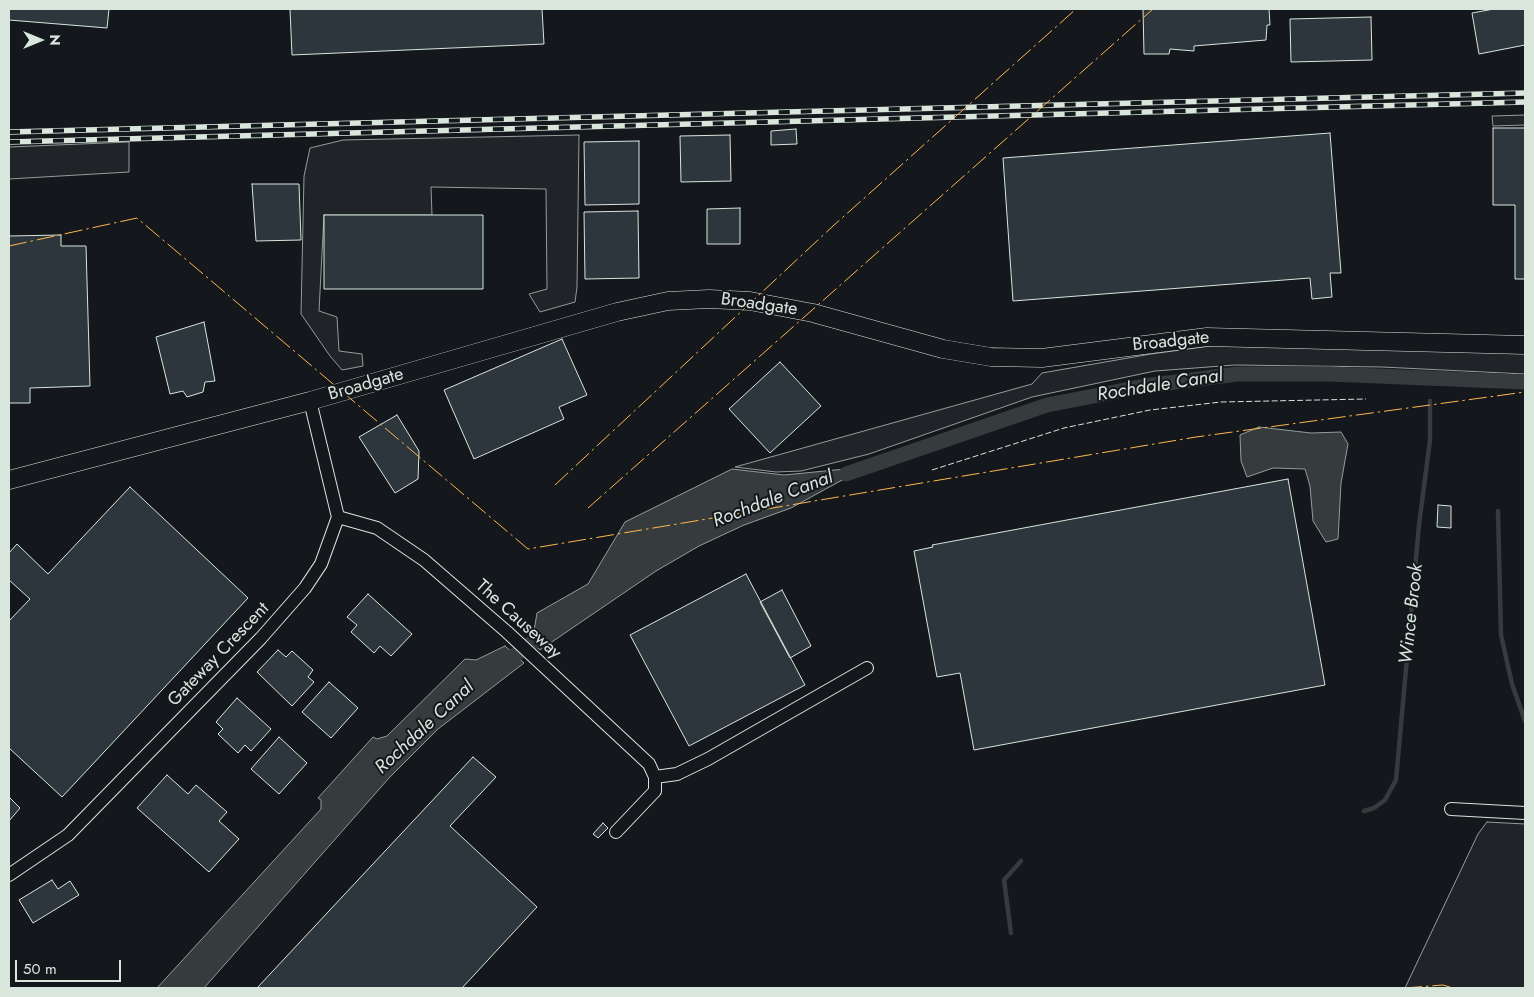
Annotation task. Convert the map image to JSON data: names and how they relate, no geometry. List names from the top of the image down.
{
  "streets": {
    "street": ["Broadgate", "The Causeway", "Gateway Crescent"]
  },
  "crossings": [
    ["The Causeway", "Gateway Crescent"]
  ],
  "water": ["Rochdale Canal", "Wince Brook"],
  "scale_bar": "50 m",
  "north": "right"
}
